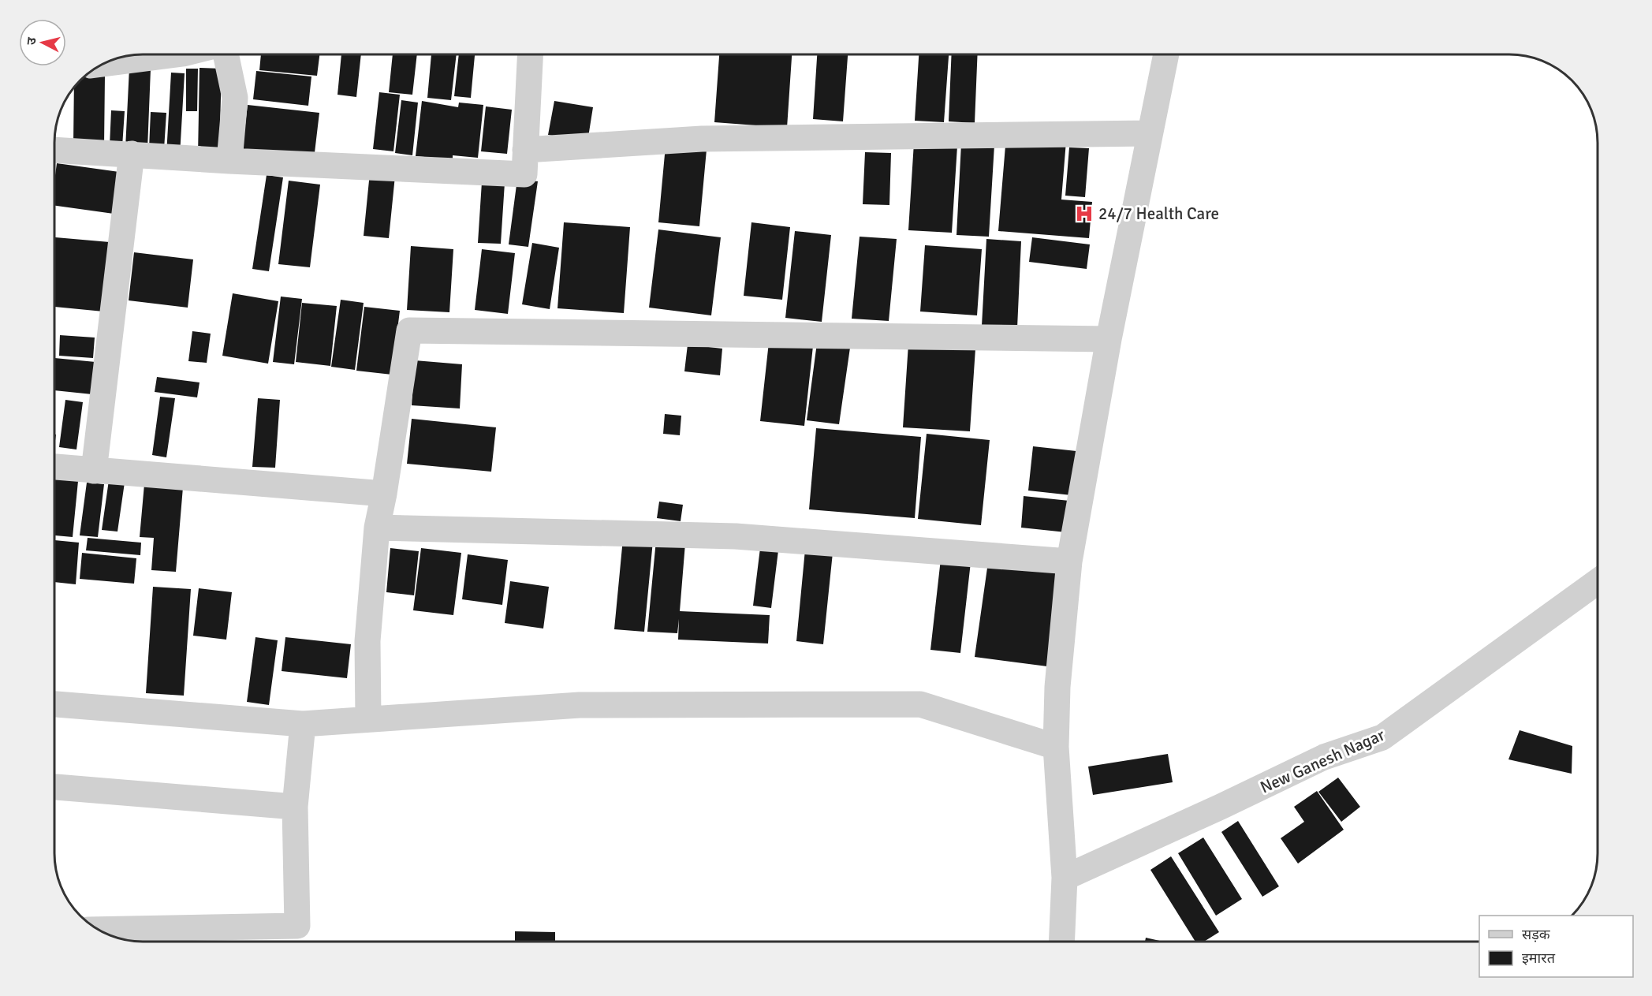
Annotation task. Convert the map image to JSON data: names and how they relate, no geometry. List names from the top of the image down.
{
  "streets": {
    "street": ["New Ganesh Nagar"]
  },
  "places": {
    "hospital": ["24/7 Health Care"]
  },
  "legend": ["सड़क", "इमारत"],
  "north": "left"
}
